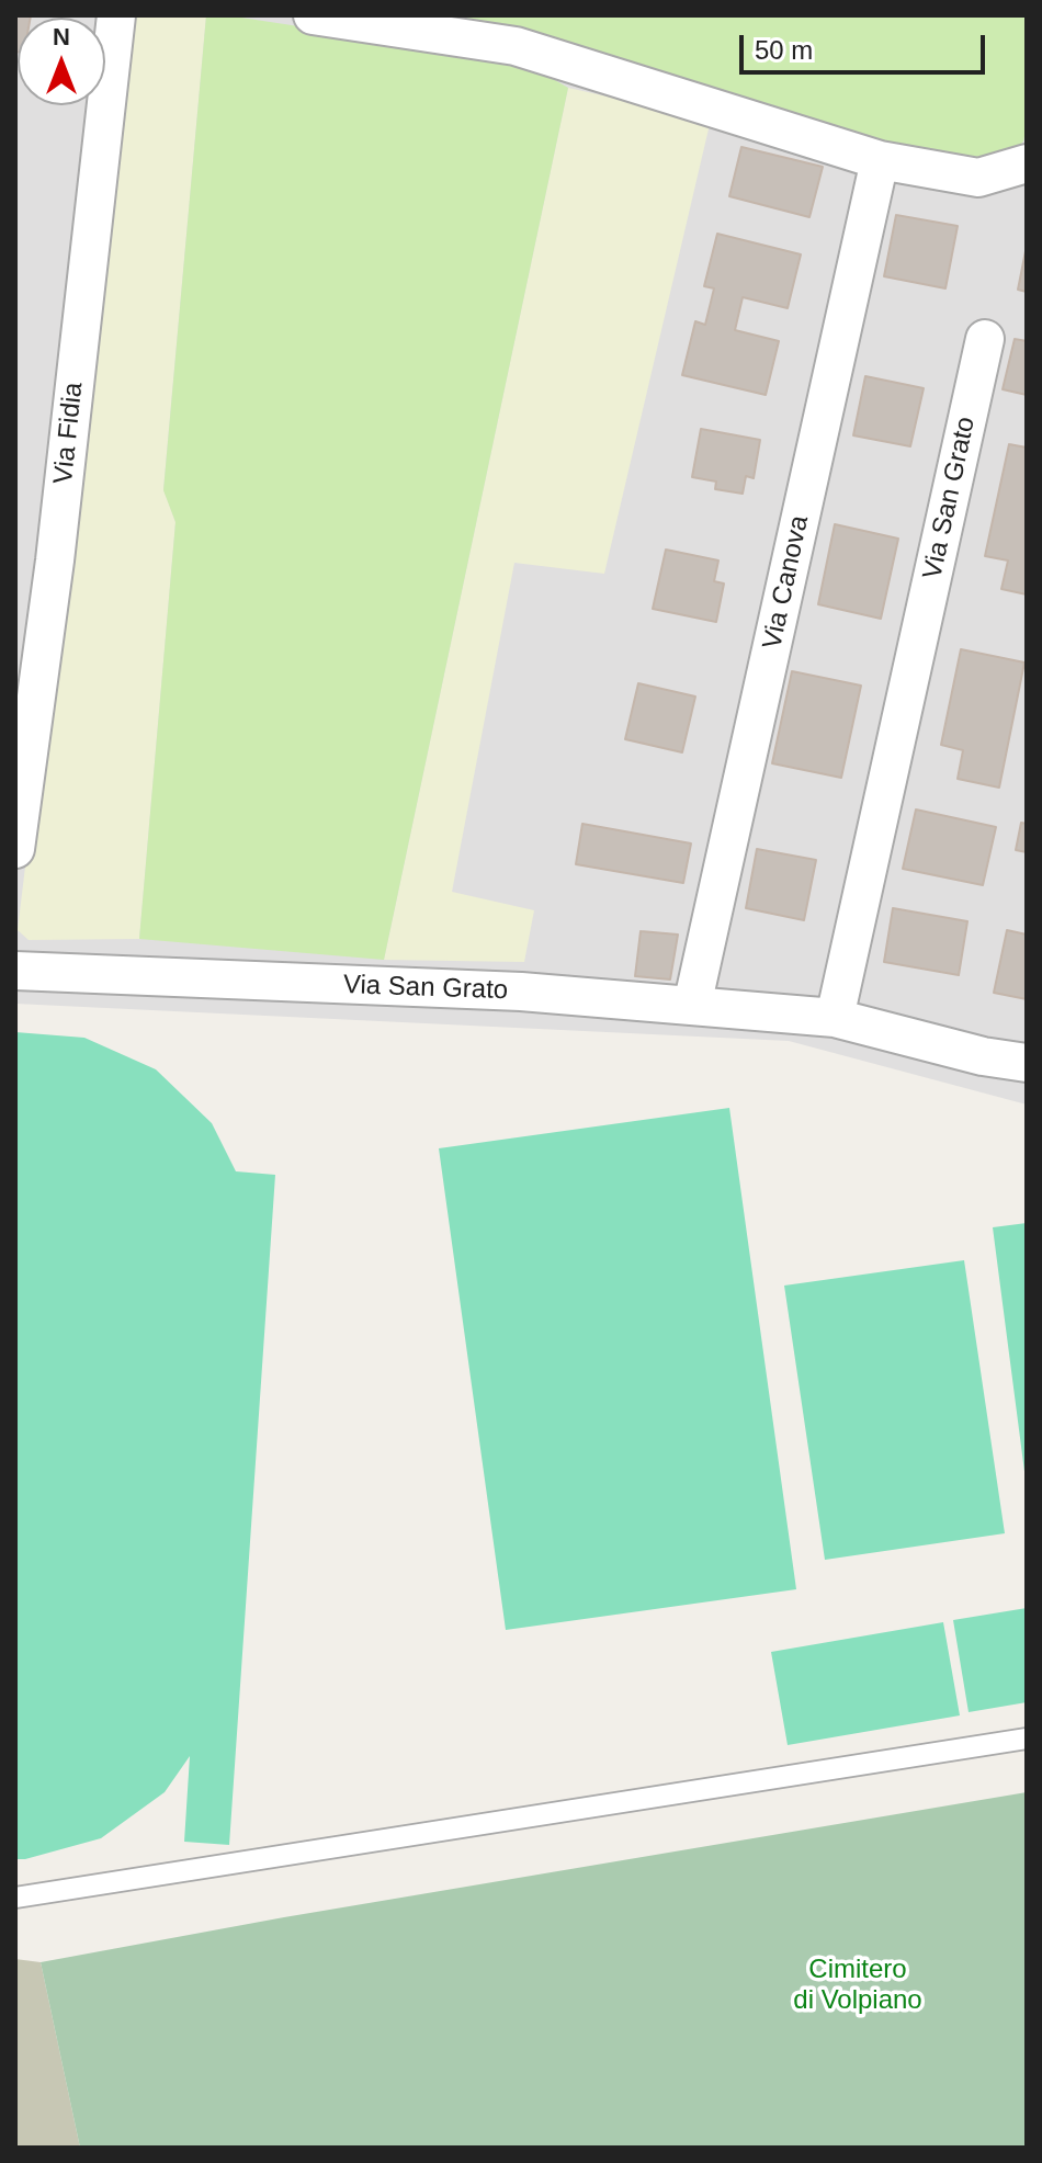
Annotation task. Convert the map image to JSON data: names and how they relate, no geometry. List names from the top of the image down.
{
  "streets": {
    "street": ["Via Fidia", "Via San Grato", "Via Canova"]
  },
  "crossings": [
    ["Via San Grato", "Via Canova"]
  ],
  "parks": ["Cimitero di Volpiano"],
  "scale_bar": "50 m",
  "north": "top"
}
